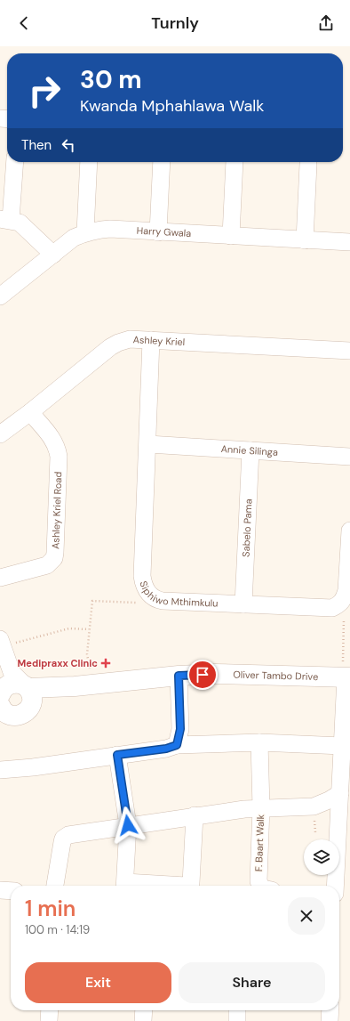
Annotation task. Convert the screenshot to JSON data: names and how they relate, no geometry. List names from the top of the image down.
{
  "streets": {
    "street": [
      "Harry Gwala",
      "Ashley Kriel",
      "Annie Silinga",
      "Ashley Kriel Road",
      "Sabelo Pama",
      "Siphiwo Mthimkulu",
      "Oliver Tambo Drive",
      "F. Baart Walk"
    ]
  },
  "crossings": [
    ["Ashley Kriel", "Ashley Kriel Road"],
    ["Ashley Kriel", "Siphiwo Mthimkulu"],
    ["Annie Silinga", "Sabelo Pama"],
    ["Annie Silinga", "Siphiwo Mthimkulu"],
    ["Sabelo Pama", "Siphiwo Mthimkulu"]
  ],
  "places": {
    "health": ["Medipraxx Clinic"]
  },
  "page": {
    "header": "Turnly",
    "turn": ["30 m", "Kwanda Mphahlawa Walk"],
    "then": "Then",
    "heading": ["1 min", "100 m · 14:19"],
    "buttons": ["Exit", "Share"]
  }
}
